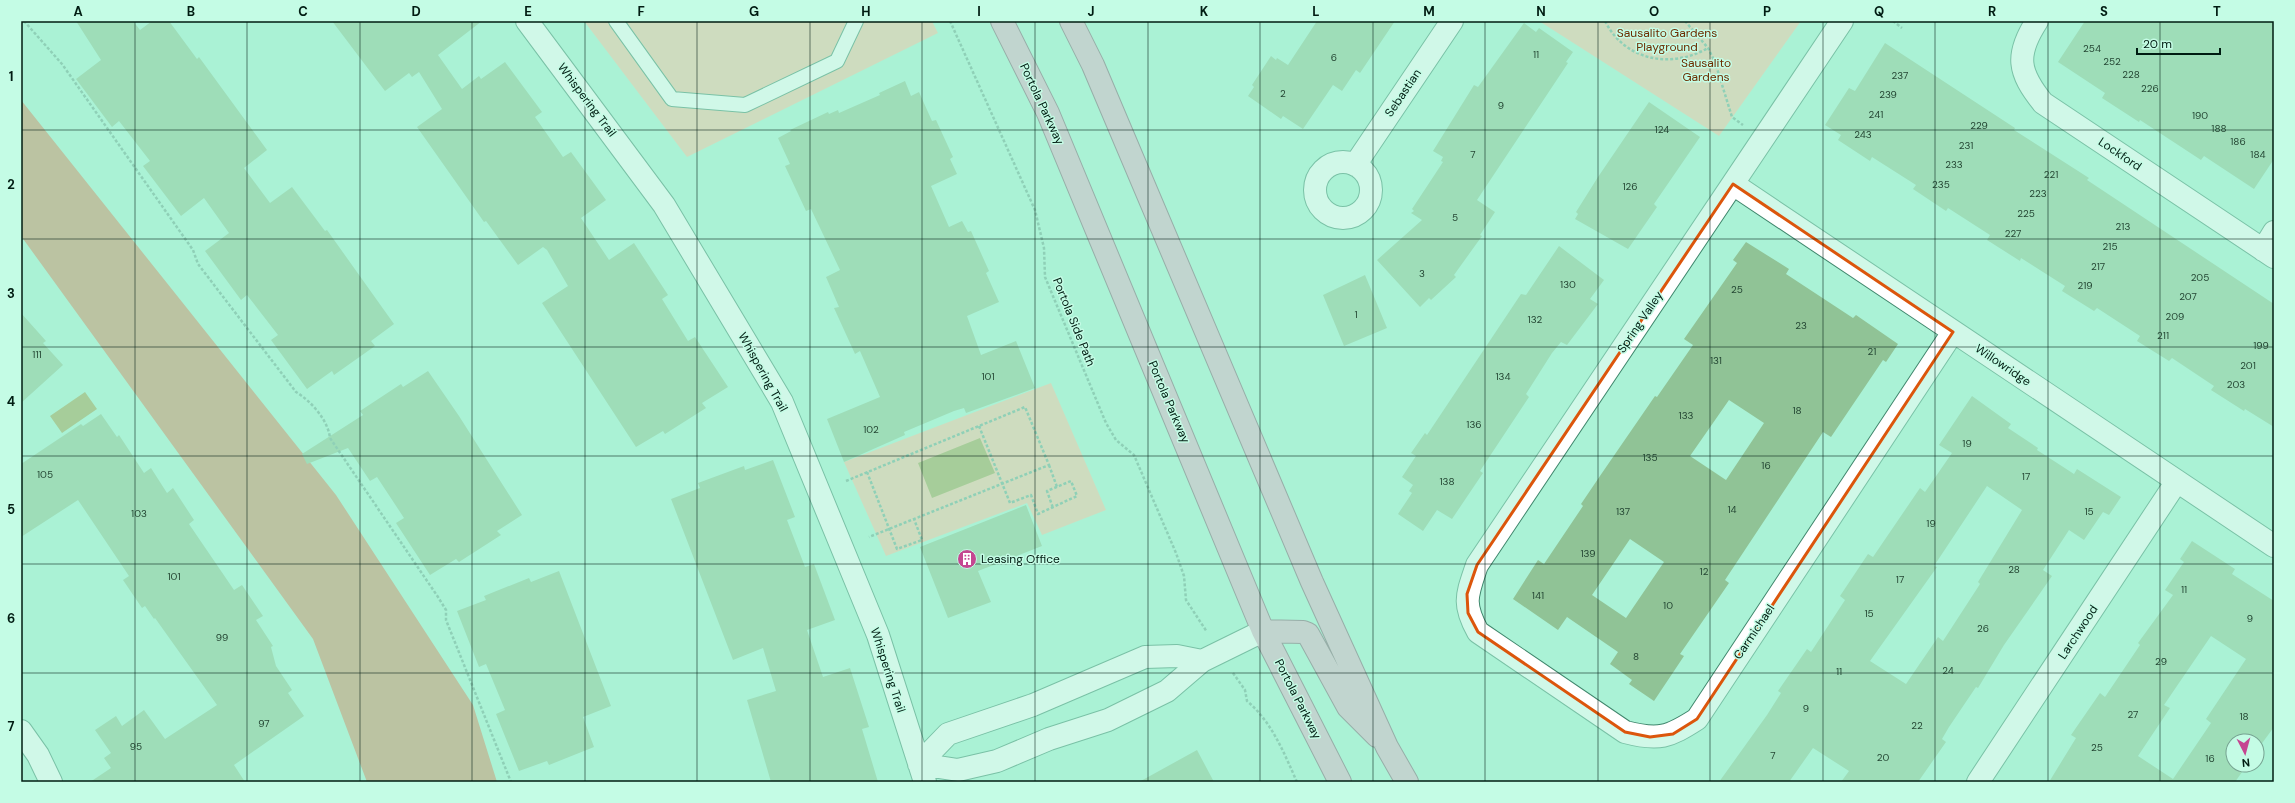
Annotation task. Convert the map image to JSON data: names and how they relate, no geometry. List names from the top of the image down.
{
  "streets": {
    "main road": ["Portola Parkway"],
    "street": [
      "Sebastian",
      "Whispering Trail",
      "Lockford",
      "Spring Valley",
      "Willowridge",
      "Carmichael",
      "Larchwood"
    ],
    "path": ["Portola Side Path"]
  },
  "crossings": [
    ["Spring Valley", "Willowridge"],
    ["Spring Valley", "Carmichael"],
    ["Willowridge", "Carmichael"],
    ["Willowridge", "Larchwood"]
  ],
  "parks": ["Sausalito Gardens Playground", "Sausalito Gardens"],
  "places": {
    "building": ["Leasing Office"]
  },
  "house_numbers": [
    "254",
    "11",
    "6",
    "252",
    "228",
    "237",
    "226",
    "2",
    "239",
    "9",
    "241",
    "190",
    "229",
    "188",
    "124",
    "243",
    "186",
    "231",
    "7",
    "184",
    "233",
    "221",
    "235",
    "126",
    "223",
    "225",
    "5",
    "213",
    "227",
    "215",
    "217",
    "3",
    "205",
    "130",
    "219",
    "25",
    "207",
    "1",
    "209",
    "132",
    "23",
    "211",
    "199",
    "21",
    "111",
    "131",
    "201",
    "101",
    "134",
    "203",
    "18",
    "133",
    "136",
    "102",
    "19",
    "135",
    "16",
    "105",
    "17",
    "138",
    "14",
    "137",
    "15",
    "103",
    "19",
    "139",
    "28",
    "12",
    "101",
    "17",
    "11",
    "141",
    "10",
    "15",
    "9",
    "26",
    "99",
    "8",
    "29",
    "24",
    "11",
    "9",
    "27",
    "18",
    "97",
    "22",
    "95",
    "25",
    "7",
    "20",
    "16"
  ],
  "scale_bar": "20 m",
  "north": "bottom",
  "grid": {
    "columns": [
      "A",
      "B",
      "C",
      "D",
      "E",
      "F",
      "G",
      "H",
      "I",
      "J",
      "K",
      "L",
      "M",
      "N",
      "O",
      "P",
      "Q",
      "R",
      "S",
      "T"
    ],
    "rows": [
      "1",
      "2",
      "3",
      "4",
      "5",
      "6",
      "7"
    ]
  }
}
